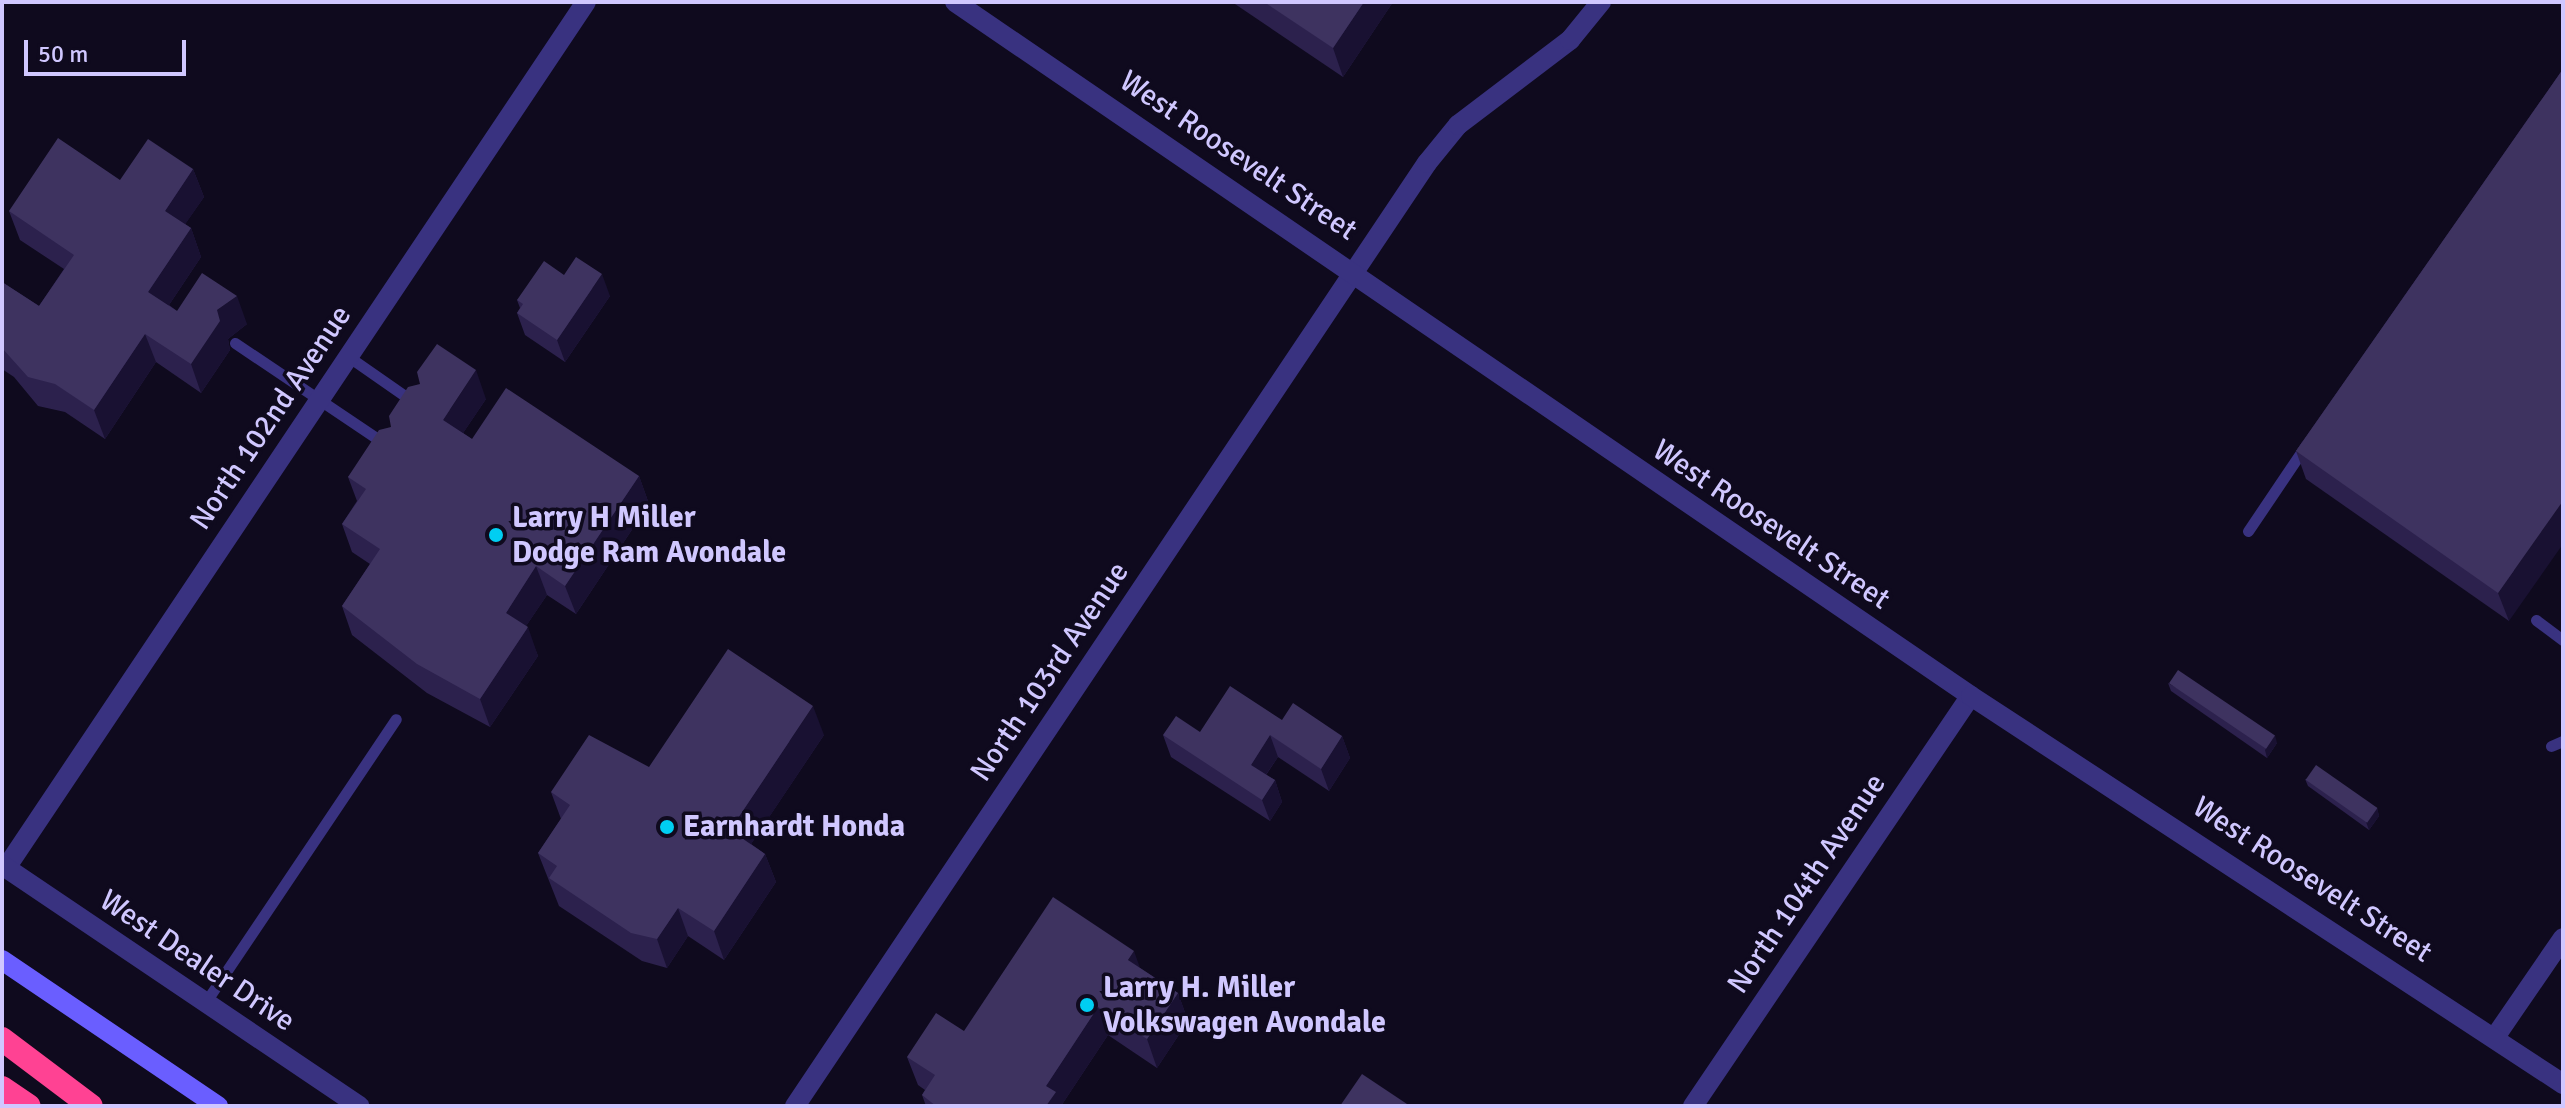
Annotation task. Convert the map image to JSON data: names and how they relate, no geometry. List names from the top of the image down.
{
  "streets": {
    "street": [
      "West Roosevelt Street",
      "North 102nd Avenue",
      "North 103rd Avenue",
      "North 104th Avenue",
      "West Dealer Drive"
    ]
  },
  "crossings": [
    ["West Roosevelt Street", "North 103rd Avenue"],
    ["West Roosevelt Street", "North 104th Avenue"],
    ["North 102nd Avenue", "West Dealer Drive"]
  ],
  "places": ["Larry H Miller Dodge Ram Avondale", "Earnhardt Honda", "Larry H. Miller Volkswagen Avondale"],
  "scale_bar": "50 m"
}
